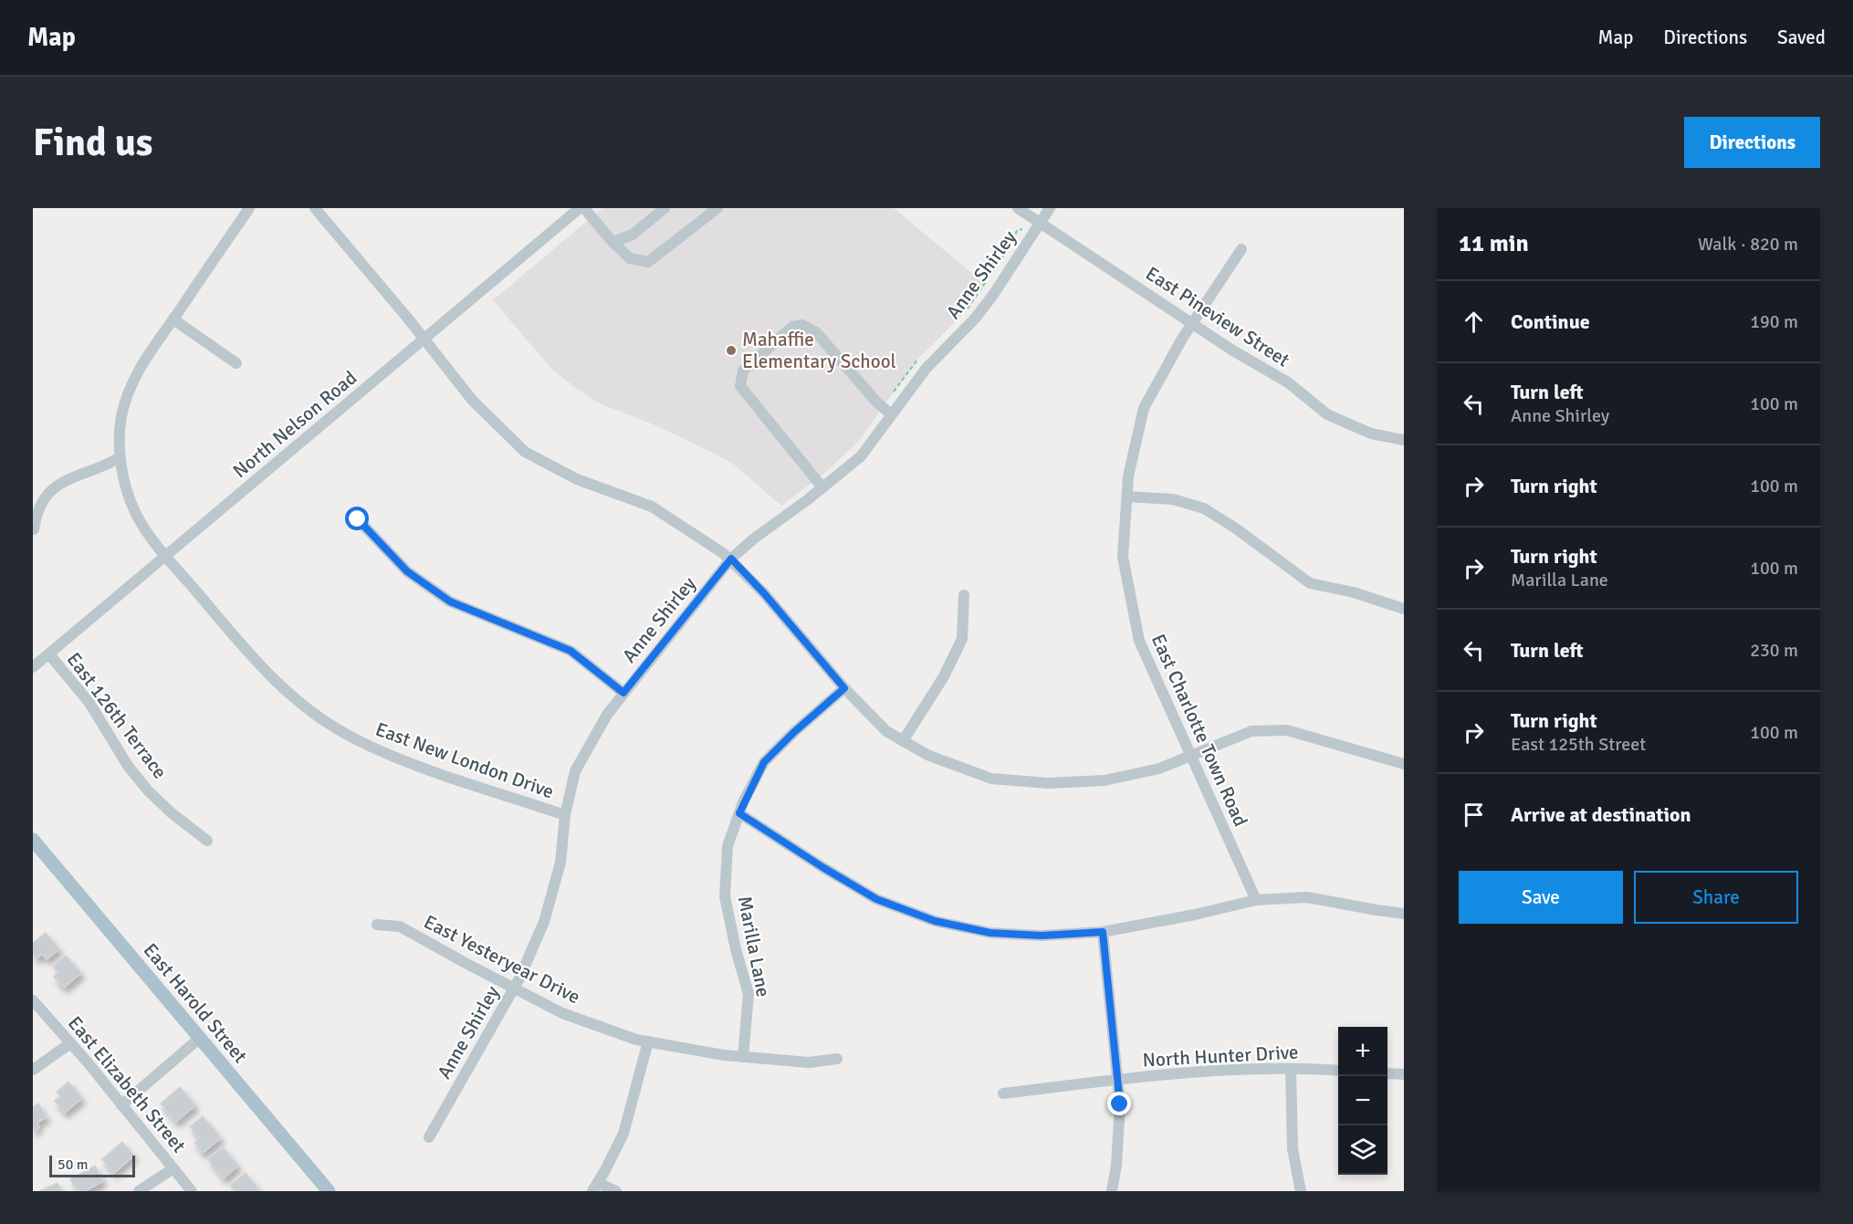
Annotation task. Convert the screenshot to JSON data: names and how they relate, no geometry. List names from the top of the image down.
{
  "streets": {
    "main road": ["East Harold Street"],
    "street": [
      "Anne Shirley",
      "East Pineview Street",
      "North Nelson Road",
      "East 126th Terrace",
      "East Charlotte Town Road",
      "East New London Drive",
      "Marilla Lane",
      "East Yesteryear Drive",
      "North Hunter Drive",
      "East Elizabeth Street"
    ]
  },
  "crossings": [
    ["Anne Shirley", "East Pineview Street"],
    ["Anne Shirley", "East New London Drive"],
    ["Anne Shirley", "East Yesteryear Drive"],
    ["East Pineview Street", "East Charlotte Town Road"],
    ["North Nelson Road", "East 126th Terrace"],
    ["North Nelson Road", "East New London Drive"],
    ["Marilla Lane", "East Yesteryear Drive"]
  ],
  "places": ["Mahaffie Elementary School"],
  "scale_bar": "50 m",
  "page": {
    "header": "Map",
    "nav": ["Map", "Directions", "Saved"],
    "buttons": [
      "Directions",
      ["Save", "Share"]
    ],
    "title": "Find us",
    "heading": ["11 min", "Walk · 820 m"],
    "list": [
      ["Continue", "190 m"],
      ["Turn left", "Anne Shirley", "100 m"],
      ["Turn right", "100 m"],
      ["Turn right", "Marilla Lane", "100 m"],
      ["Turn left", "230 m"],
      ["Turn right", "East 125th Street", "100 m"],
      "Arrive at destination"
    ],
    "map_buttons": ["+", "−"],
    "scale": "50 m"
  }
}
